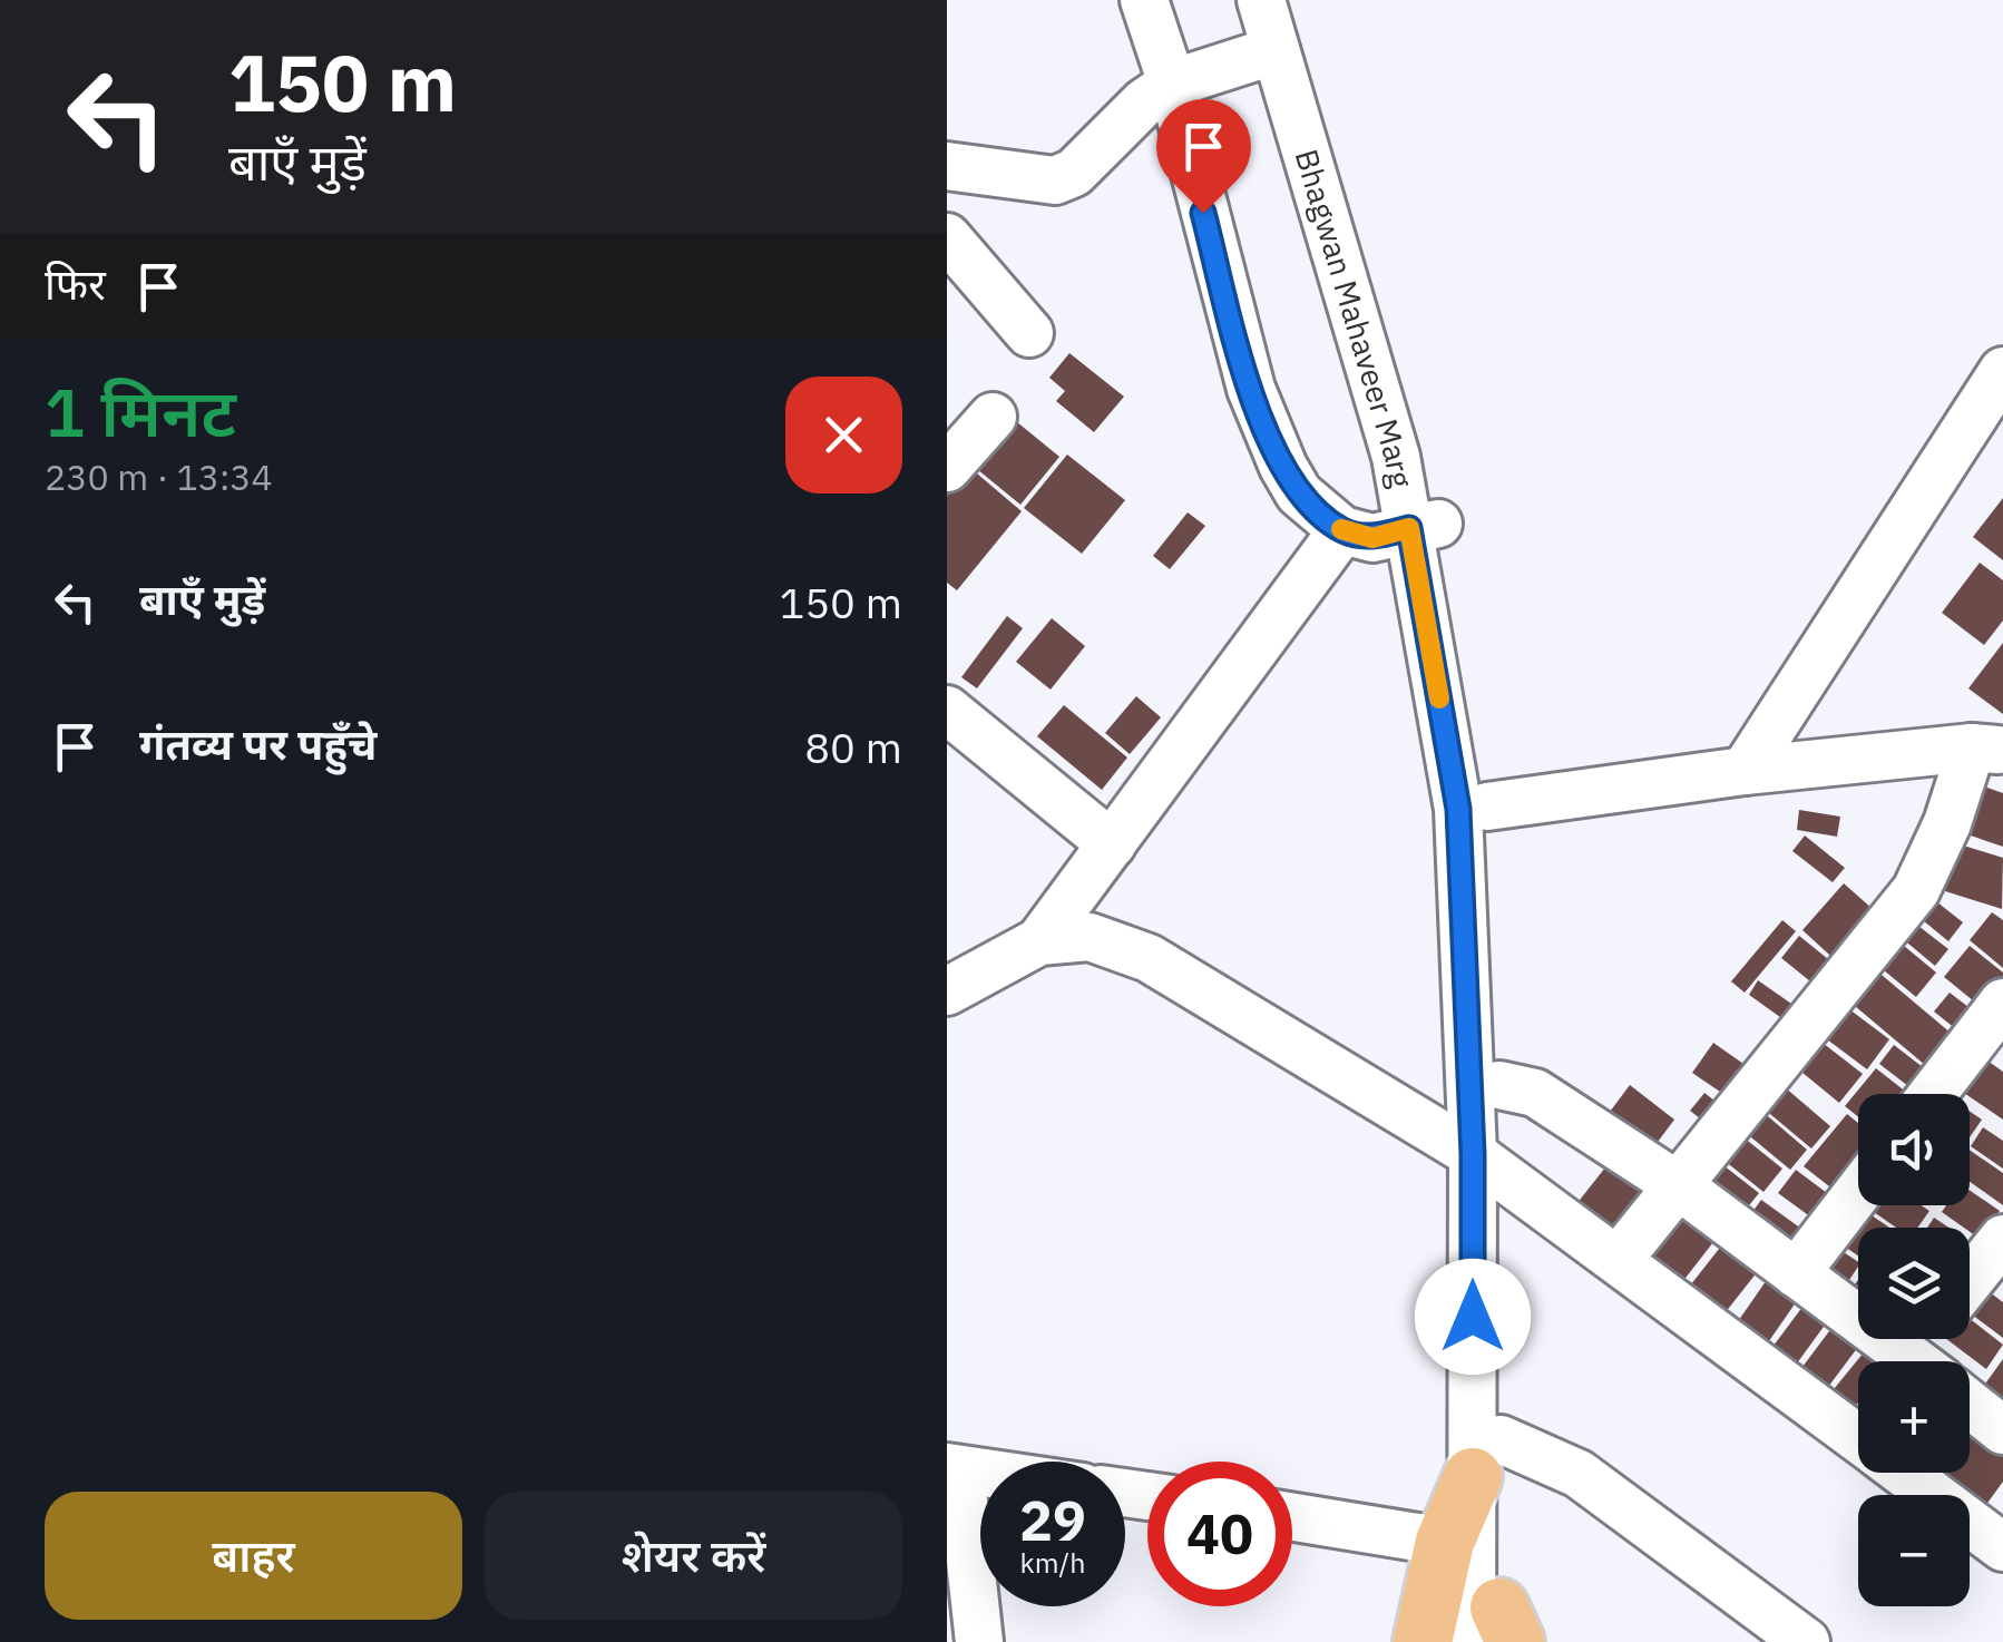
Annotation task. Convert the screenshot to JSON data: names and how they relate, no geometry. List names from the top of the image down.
{
  "streets": {
    "street": ["Bhagwan Mahaveer Marg"]
  },
  "page": {
    "turn": ["150 m", "बाएँ मुड़ें"],
    "then": "फिर",
    "heading": ["1 मिनट", "230 m · 13:34"],
    "list": [
      {
        "name": "बाएँ मुड़ें",
        "value": "150 m"
      },
      {
        "name": "गंतव्य पर पहुँचे",
        "value": "80 m"
      }
    ],
    "map_buttons": ["+", "−"],
    "speed": "29 km/h",
    "limit": "40",
    "buttons": ["बाहर", "शेयर करें"]
  }
}
